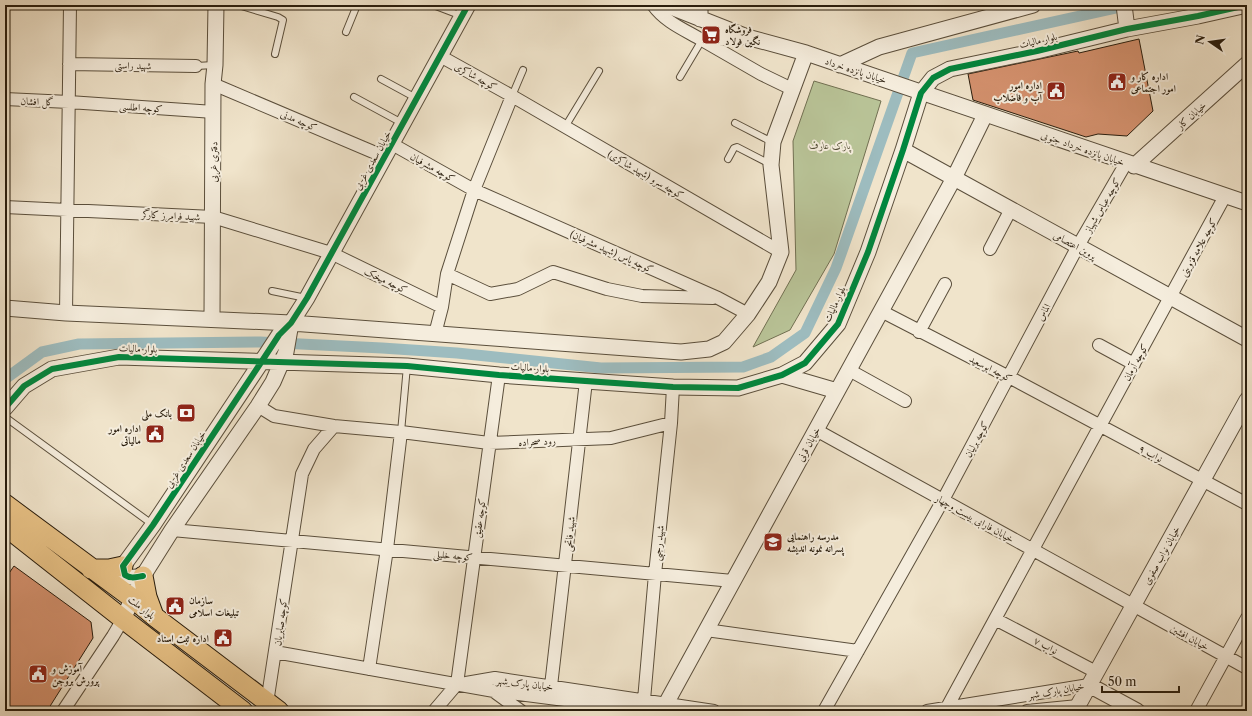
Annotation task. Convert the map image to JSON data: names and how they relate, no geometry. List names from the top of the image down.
{
  "streets": {
    "main road": ["بلوار ملت"],
    "street": [
      "بلوار مالیات",
      "شهید راستی",
      "خیابان پانزده خرداد",
      "کوچه شاکری",
      "گل افشان",
      "کوچه اطلسی",
      "خیابان کار",
      "کوچه مدنی",
      "خیابان پانزده خرداد جنوبی",
      "خیابان سعدی غربی",
      "دفتری غربی",
      "کوچه مشرفیان",
      "کوچه سرو (شهید شاکری)",
      "کوچه عباس شهباز",
      "شهید فرامرز کارگر",
      "پروین اعتصامی",
      "کوچه علامه قزوینی",
      "کوچه یاس (شهید مشرفیان)",
      "کوچه میخک",
      "الماس",
      "کوچه آرمان",
      "کوچه ابوسعید",
      "کوچه برلیان",
      "رود صحراده",
      "خیابان قرنی",
      "نواب ۹",
      "کوچه عقیق",
      "خیابان فارابی بیست وچهار",
      "شهید فاتحی",
      "شهید رجبی",
      "کوچه خلیلی",
      "خیابان نواب صفوی",
      "کوچه صابریان",
      "خیابان افشین",
      "نواب ۷",
      "خیابان پارک شهر"
    ]
  },
  "crossings": [
    ["بلوار مالیات", "خیابان پانزده خرداد"],
    ["بلوار مالیات", "خیابان پانزده خرداد جنوبی"],
    ["بلوار مالیات", "خیابان سعدی غربی"],
    ["بلوار مالیات", "پروین اعتصامی"],
    ["بلوار مالیات", "کوچه عقیق"],
    ["بلوار مالیات", "شهید فاتحی"],
    ["بلوار مالیات", "شهید رجبی"],
    ["خیابان پانزده خرداد", "خیابان پانزده خرداد جنوبی"],
    ["کوچه شاکری", "خیابان سعدی غربی"],
    ["کوچه شاکری", "کوچه سرو (شهید شاکری)"],
    ["گل افشان", "کوچه اطلسی"],
    ["کوچه اطلسی", "دفتری غربی"],
    ["خیابان کار", "خیابان پانزده خرداد جنوبی"],
    ["خیابان کار", "کوچه عباس شهباز"],
    ["کوچه مدنی", "خیابان سعدی غربی"],
    ["کوچه مدنی", "دفتری غربی"],
    ["کوچه مدنی", "کوچه مشرفیان"],
    ["خیابان پانزده خرداد جنوبی", "کوچه عباس شهباز"],
    ["خیابان پانزده خرداد جنوبی", "کوچه علامه قزوینی"],
    ["خیابان پانزده خرداد جنوبی", "خیابان قرنی"],
    ["خیابان سعدی غربی", "کوچه مشرفیان"],
    ["خیابان سعدی غربی", "شهید فرامرز کارگر"],
    ["خیابان سعدی غربی", "کوچه میخک"],
    ["دفتری غربی", "شهید فرامرز کارگر"],
    ["کوچه مشرفیان", "کوچه یاس (شهید مشرفیان)"],
    ["کوچه عباس شهباز", "پروین اعتصامی"],
    ["کوچه عباس شهباز", "الماس"],
    ["شهید فرامرز کارگر", "کوچه میخک"],
    ["پروین اعتصامی", "کوچه علامه قزوینی"],
    ["پروین اعتصامی", "الماس"],
    ["پروین اعتصامی", "کوچه آرمان"],
    ["پروین اعتصامی", "خیابان قرنی"],
    ["کوچه علامه قزوینی", "کوچه آرمان"],
    ["الماس", "کوچه ابوسعید"],
    ["الماس", "کوچه برلیان"],
    ["کوچه آرمان", "کوچه ابوسعید"],
    ["کوچه آرمان", "نواب ۹"],
    ["کوچه آرمان", "خیابان فارابی بیست وچهار"],
    ["کوچه آرمان", "نواب ۷"],
    ["کوچه آرمان", "خیابان پارک شهر"],
    ["کوچه ابوسعید", "کوچه برلیان"],
    ["کوچه ابوسعید", "خیابان قرنی"],
    ["کوچه ابوسعید", "نواب ۹"],
    ["کوچه برلیان", "خیابان فارابی بیست وچهار"],
    ["رود صحراده", "کوچه عقیق"],
    ["رود صحراده", "شهید فاتحی"],
    ["رود صحراده", "شهید رجبی"],
    ["رود صحراده", "کوچه صابریان"],
    ["خیابان قرنی", "خیابان فارابی بیست وچهار"],
    ["خیابان قرنی", "کوچه خلیلی"],
    ["خیابان قرنی", "خیابان پارک شهر"],
    ["نواب ۹", "خیابان نواب صفوی"],
    ["کوچه عقیق", "کوچه خلیلی"],
    ["کوچه عقیق", "خیابان پارک شهر"],
    ["خیابان فارابی بیست وچهار", "خیابان نواب صفوی"],
    ["خیابان فارابی بیست وچهار", "خیابان افشین"],
    ["شهید فاتحی", "کوچه خلیلی"],
    ["شهید فاتحی", "خیابان پارک شهر"],
    ["شهید رجبی", "کوچه خلیلی"],
    ["شهید رجبی", "خیابان پارک شهر"],
    ["کوچه خلیلی", "کوچه صابریان"],
    ["خیابان نواب صفوی", "خیابان افشین"],
    ["خیابان نواب صفوی", "نواب ۷"],
    ["خیابان نواب صفوی", "خیابان پارک شهر"],
    ["بلوار ملت", "کوچه صابریان"],
    ["نواب ۷", "خیابان پارک شهر"]
  ],
  "parks": ["پارک عارف"],
  "places": {
    "supermarket": ["فروشگاه نگین فولاد"],
    "public building": [
      "اداره کار و امور اجتماعی",
      "اداره امور آب و فاضلاب",
      "اداره امور مالیاتی",
      "سازمان تبلیغات اسلامی",
      "اداره ثبت اسناد",
      "آموزش و پرورش بروجن"
    ],
    "bank": ["بانک ملی"],
    "school or university": ["مدرسه راهنمایی پسرانه نمونه اندیشه"]
  },
  "scale_bar": "50 m",
  "north": "left"
}
